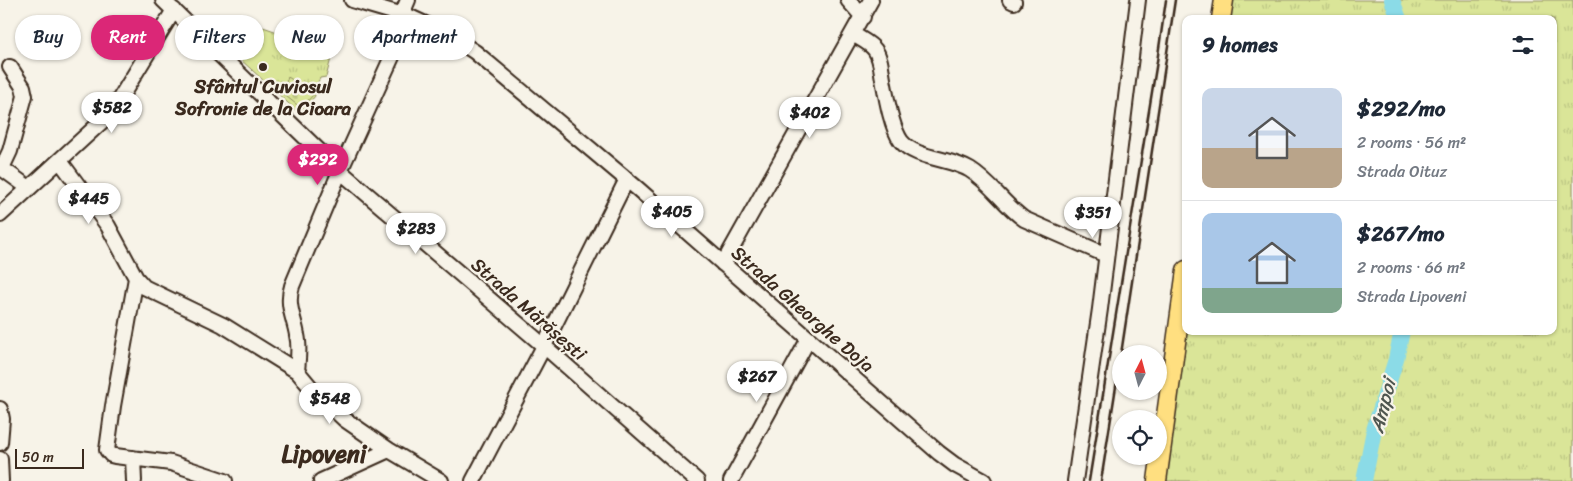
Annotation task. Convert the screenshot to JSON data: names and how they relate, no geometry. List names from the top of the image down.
{
  "streets": {
    "street": ["Strada Mărășești", "Strada Gheorghe Doja"]
  },
  "districts": ["Lipoveni"],
  "water": ["Ampoi"],
  "places": ["Sfântul Cuviosul Sofronie de la Cioara"],
  "scale_bar": "50 m",
  "north": "top",
  "page": {
    "chip": [
      "Buy",
      "Rent",
      "Filters",
      "New",
      "Apartment"
    ],
    "heading": "9 homes",
    "list": [
      {
        "name": "$292/mo",
        "note": "2 rooms · 56 m² · Strada Oituz"
      },
      {
        "name": "$267/mo",
        "note": "2 rooms · 66 m² · Strada Lipoveni"
      }
    ],
    "price": [
      "$582",
      "$402",
      "$292",
      "$445",
      "$405",
      "$351",
      "$283",
      "$267",
      "$548"
    ],
    "scale": "50 m"
  }
}
